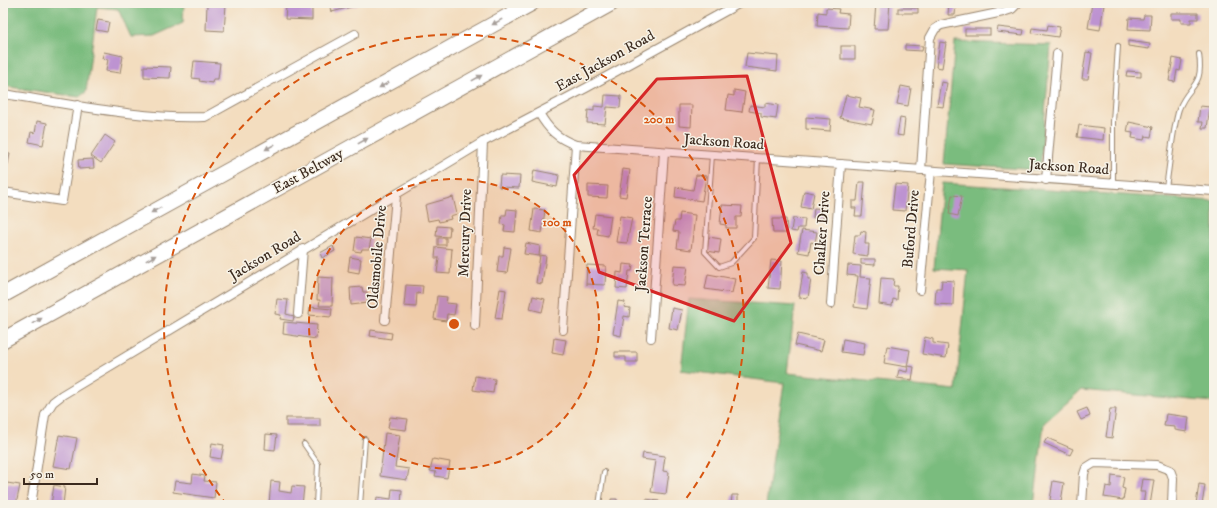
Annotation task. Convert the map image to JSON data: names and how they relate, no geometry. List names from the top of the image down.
{
  "streets": {
    "highway": ["East Beltway"],
    "street": [
      "East Jackson Road",
      "Jackson Road",
      "Buford Drive",
      "Mercury Drive",
      "Chalker Drive",
      "Jackson Terrace",
      "Oldsmobile Drive"
    ]
  },
  "crossings": [
    ["East Jackson Road", "Jackson Road"],
    ["East Jackson Road", "Mercury Drive"],
    ["Jackson Road", "Buford Drive"],
    ["Jackson Road", "Mercury Drive"],
    ["Jackson Road", "Chalker Drive"],
    ["Jackson Road", "Jackson Terrace"],
    ["Jackson Road", "Oldsmobile Drive"]
  ],
  "scale_bar": "50 m",
  "rings": ["200 m", "100 m"]
}
